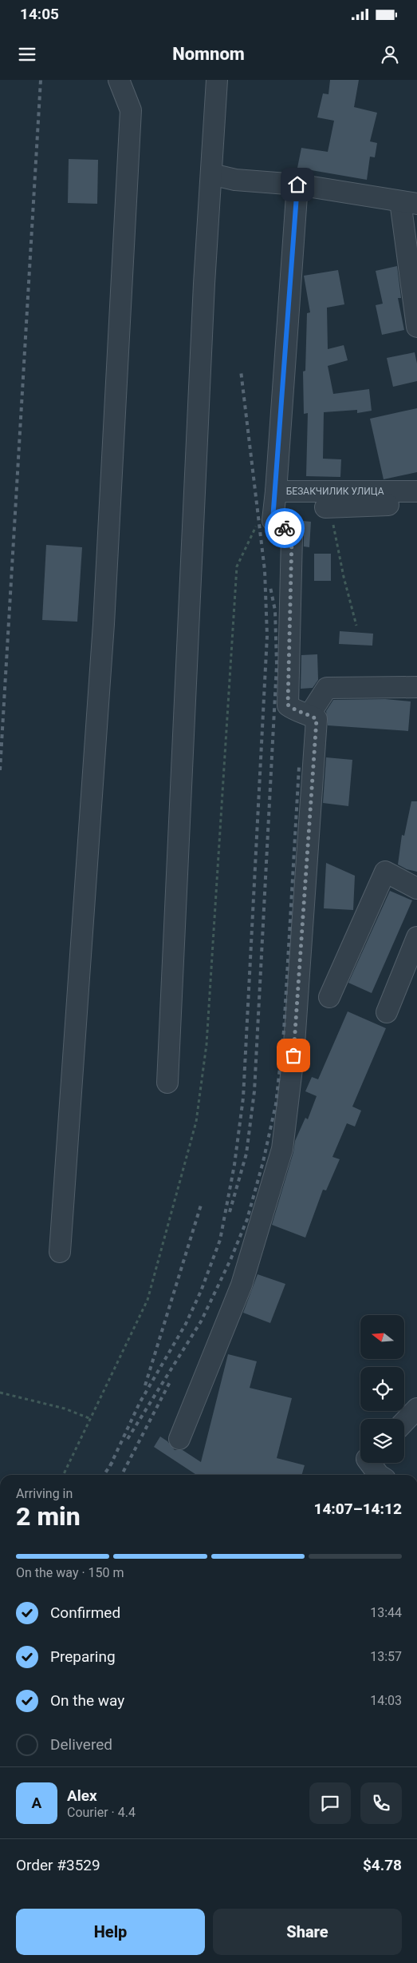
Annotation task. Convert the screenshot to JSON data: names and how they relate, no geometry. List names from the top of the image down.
{
  "streets": {
    "street": ["БЕЗАКЧИЛИК УЛИЦА"]
  },
  "north": "left",
  "page": {
    "status": "14:05",
    "header": "Nomnom",
    "heading": ["2 min", "Arriving in", "14:07–14:12"],
    "panel": [
      "Alex",
      "Courier · 4.4",
      "Order #3529",
      "$4.78"
    ],
    "bar": "On the way · 150 m",
    "list": [
      ["Confirmed", "13:44"],
      ["Preparing", "13:57"],
      ["On the way", "14:03"],
      "Delivered"
    ],
    "round": "A",
    "buttons": ["Help", "Share"]
  }
}
